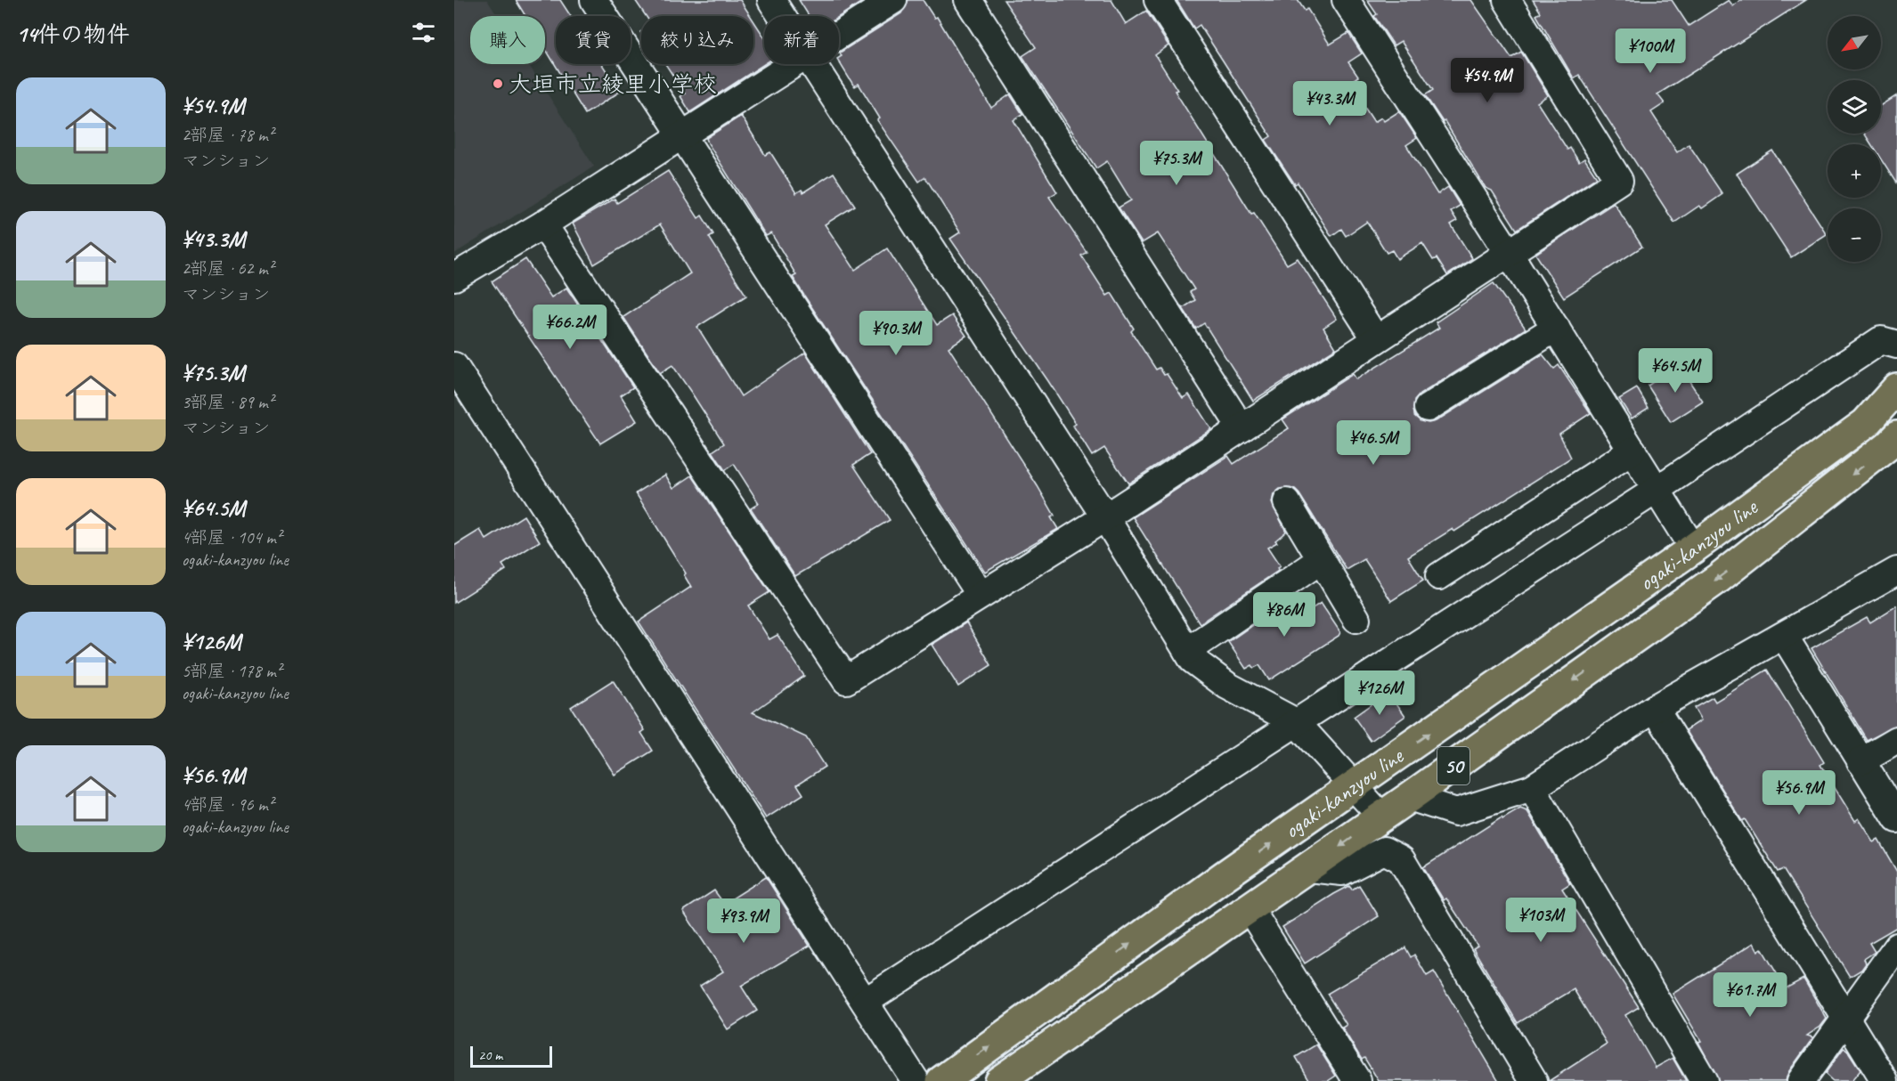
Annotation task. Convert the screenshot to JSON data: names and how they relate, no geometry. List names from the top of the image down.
{
  "streets": {
    "main road": ["ogaki-kanzyou line", "50"]
  },
  "places": ["大垣市立綾里小学校"],
  "scale_bar": "20 m",
  "north": "bottom left",
  "page": {
    "heading": "14件の物件",
    "map_buttons": ["+", "−"],
    "chip": [
      "購入",
      "賃貸",
      "絞り込み",
      "新着"
    ],
    "price": [
      "¥100M",
      "¥54.9M",
      "¥43.3M",
      "¥75.3M",
      "¥66.2M",
      "¥90.3M",
      "¥64.5M",
      "¥46.5M",
      "¥86M",
      "¥126M",
      "¥56.9M",
      "¥103M",
      "¥93.9M",
      "¥61.7M"
    ],
    "list": [
      {
        "name": "¥54.9M",
        "note": "2部屋 · 78 m² · マンション"
      },
      {
        "name": "¥43.3M",
        "note": "2部屋 · 62 m² · マンション"
      },
      {
        "name": "¥75.3M",
        "note": "3部屋 · 89 m² · マンション"
      },
      {
        "name": "¥64.5M",
        "note": "4部屋 · 104 m² · ogaki-kanzyou line"
      },
      {
        "name": "¥126M",
        "note": "5部屋 · 178 m² · ogaki-kanzyou line"
      },
      {
        "name": "¥56.9M",
        "note": "4部屋 · 96 m² · ogaki-kanzyou line"
      }
    ],
    "scale": "20 m"
  }
}
